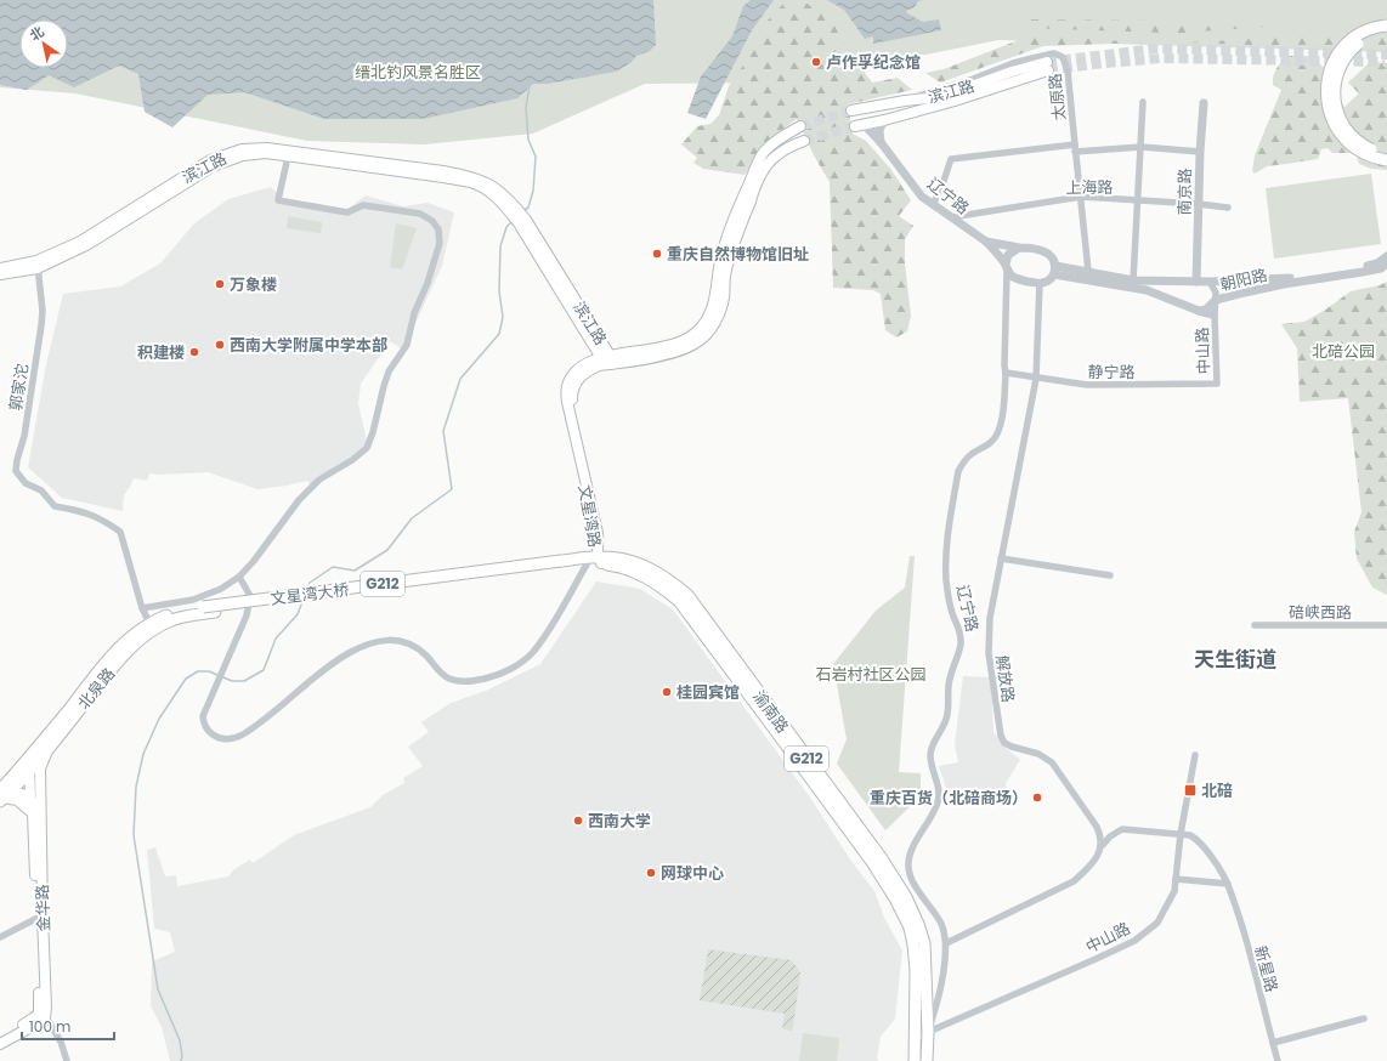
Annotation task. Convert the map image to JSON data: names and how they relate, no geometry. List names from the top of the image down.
{
  "streets": {
    "main road": [
      "滨江路",
      "文星湾路",
      "G212",
      "文星湾大桥",
      "北泉路",
      "渝南路",
      "金华路"
    ],
    "street": [
      "太原路",
      "上海路",
      "南京路",
      "辽宁路",
      "朝阳路",
      "中山路",
      "静宁路",
      "郭家沱",
      "碚峡西路",
      "解放路",
      "新星路"
    ]
  },
  "crossings": [
    ["滨江路", "太原路"],
    ["滨江路", "辽宁路"],
    ["滨江路", "郭家沱"],
    ["滨江路", "文星湾路"],
    ["太原路", "上海路"],
    ["上海路", "南京路"],
    ["上海路", "辽宁路"],
    ["辽宁路", "中山路"],
    ["辽宁路", "静宁路"],
    ["辽宁路", "解放路"],
    ["辽宁路", "渝南路"],
    ["朝阳路", "中山路"],
    ["中山路", "静宁路"],
    ["中山路", "渝南路"],
    ["中山路", "新星路"],
    ["静宁路", "解放路"],
    ["郭家沱", "北泉路"],
    ["文星湾路", "渝南路"],
    ["文星湾大桥", "北泉路"],
    ["文星湾大桥", "渝南路"],
    ["北泉路", "金华路"]
  ],
  "districts": ["天生街道"],
  "parks": ["缙北钓风景名胜区", "北碚公园", "石岩村社区公园"],
  "places": {
    "other": [
      "卢作孚纪念馆",
      "重庆自然博物馆旧址",
      "万象楼",
      "西南大学附属中学本部",
      "积建楼",
      "桂园宾馆",
      "重庆百货（北碚商场）",
      "西南大学",
      "网球中心"
    ],
    "transit": ["北碚"]
  },
  "scale_bar": "100 m",
  "north": "top left"
}
